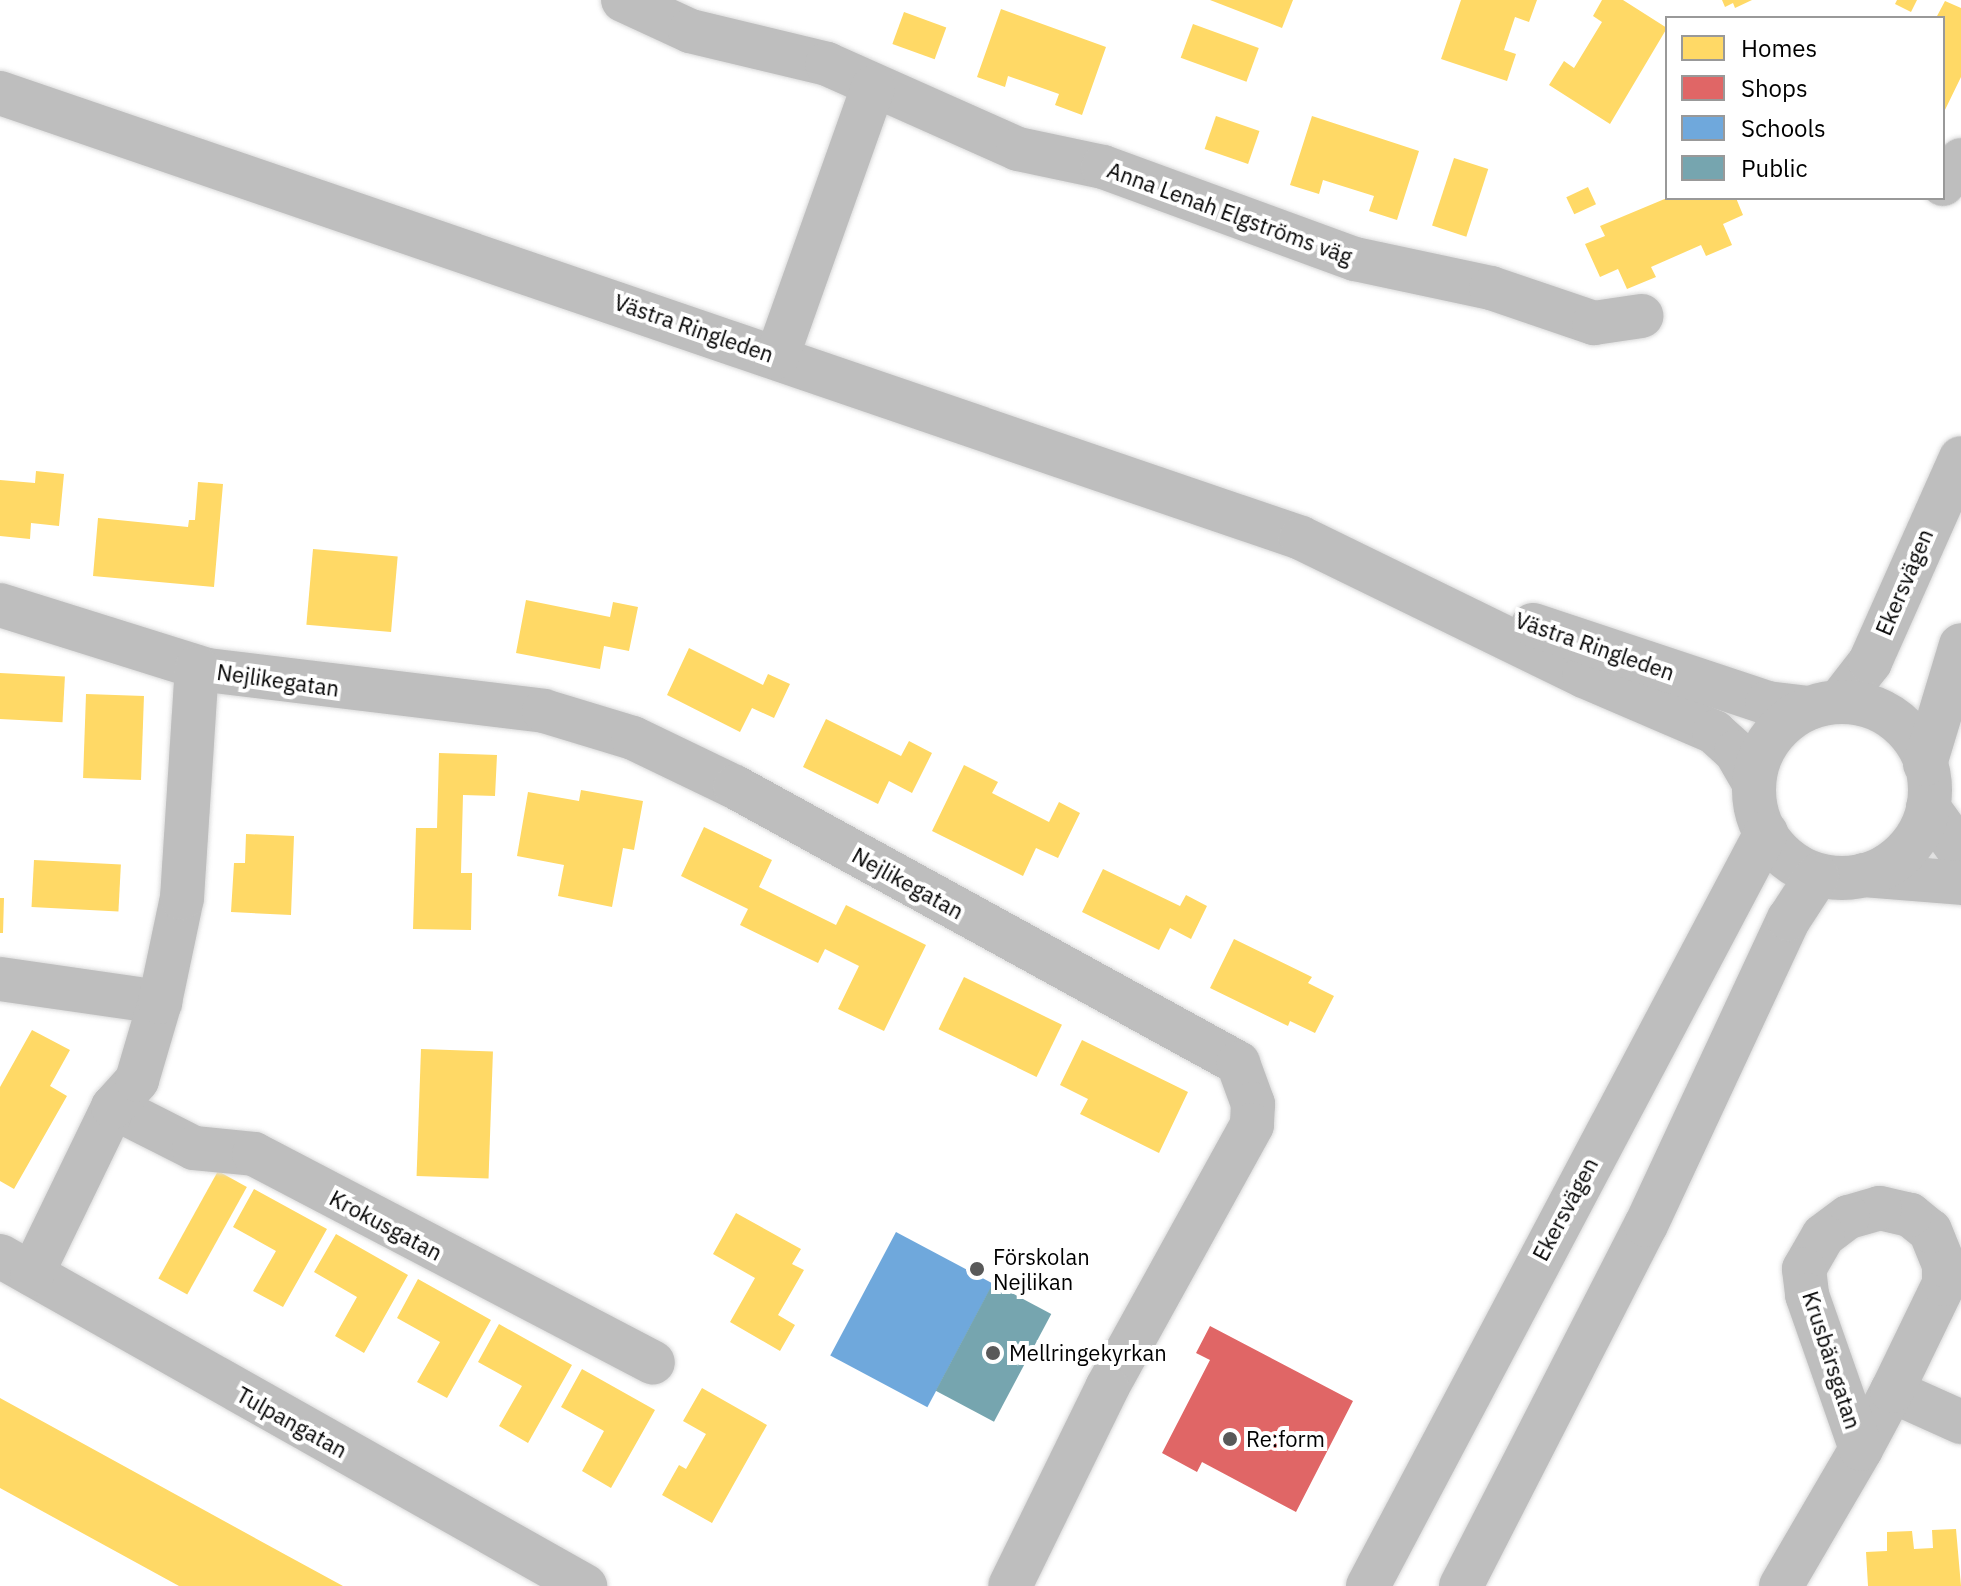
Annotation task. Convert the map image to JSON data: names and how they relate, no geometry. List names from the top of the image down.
{
  "streets": {
    "street": [
      "Anna Lenah Elgströms väg",
      "Västra Ringleden",
      "Ekersvägen",
      "Nejlikegatan",
      "Krokusgatan",
      "Krusbärsgatan",
      "Tulpangatan"
    ]
  },
  "crossings": [
    ["Västra Ringleden", "Ekersvägen"]
  ],
  "places": ["Förskolan Nejlikan", "Mellringekyrkan", "Re:form"],
  "legend": [
    "Homes",
    "Shops",
    "Schools",
    "Public"
  ]
}
